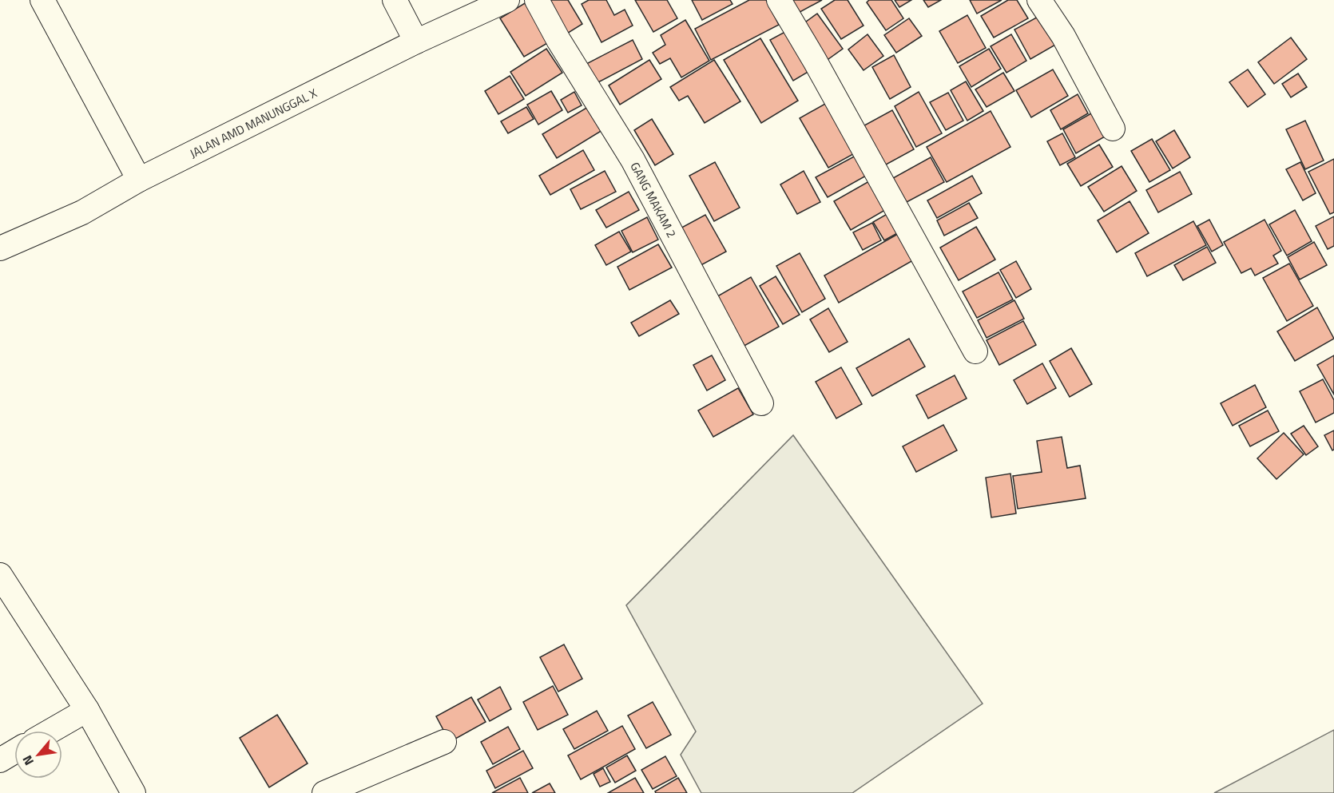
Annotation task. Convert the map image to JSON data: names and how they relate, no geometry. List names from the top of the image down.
{
  "streets": {
    "street": ["JALAN AMD MANUNGGAL X", "GANG MAKAM 2"]
  },
  "north": "bottom left"
}
